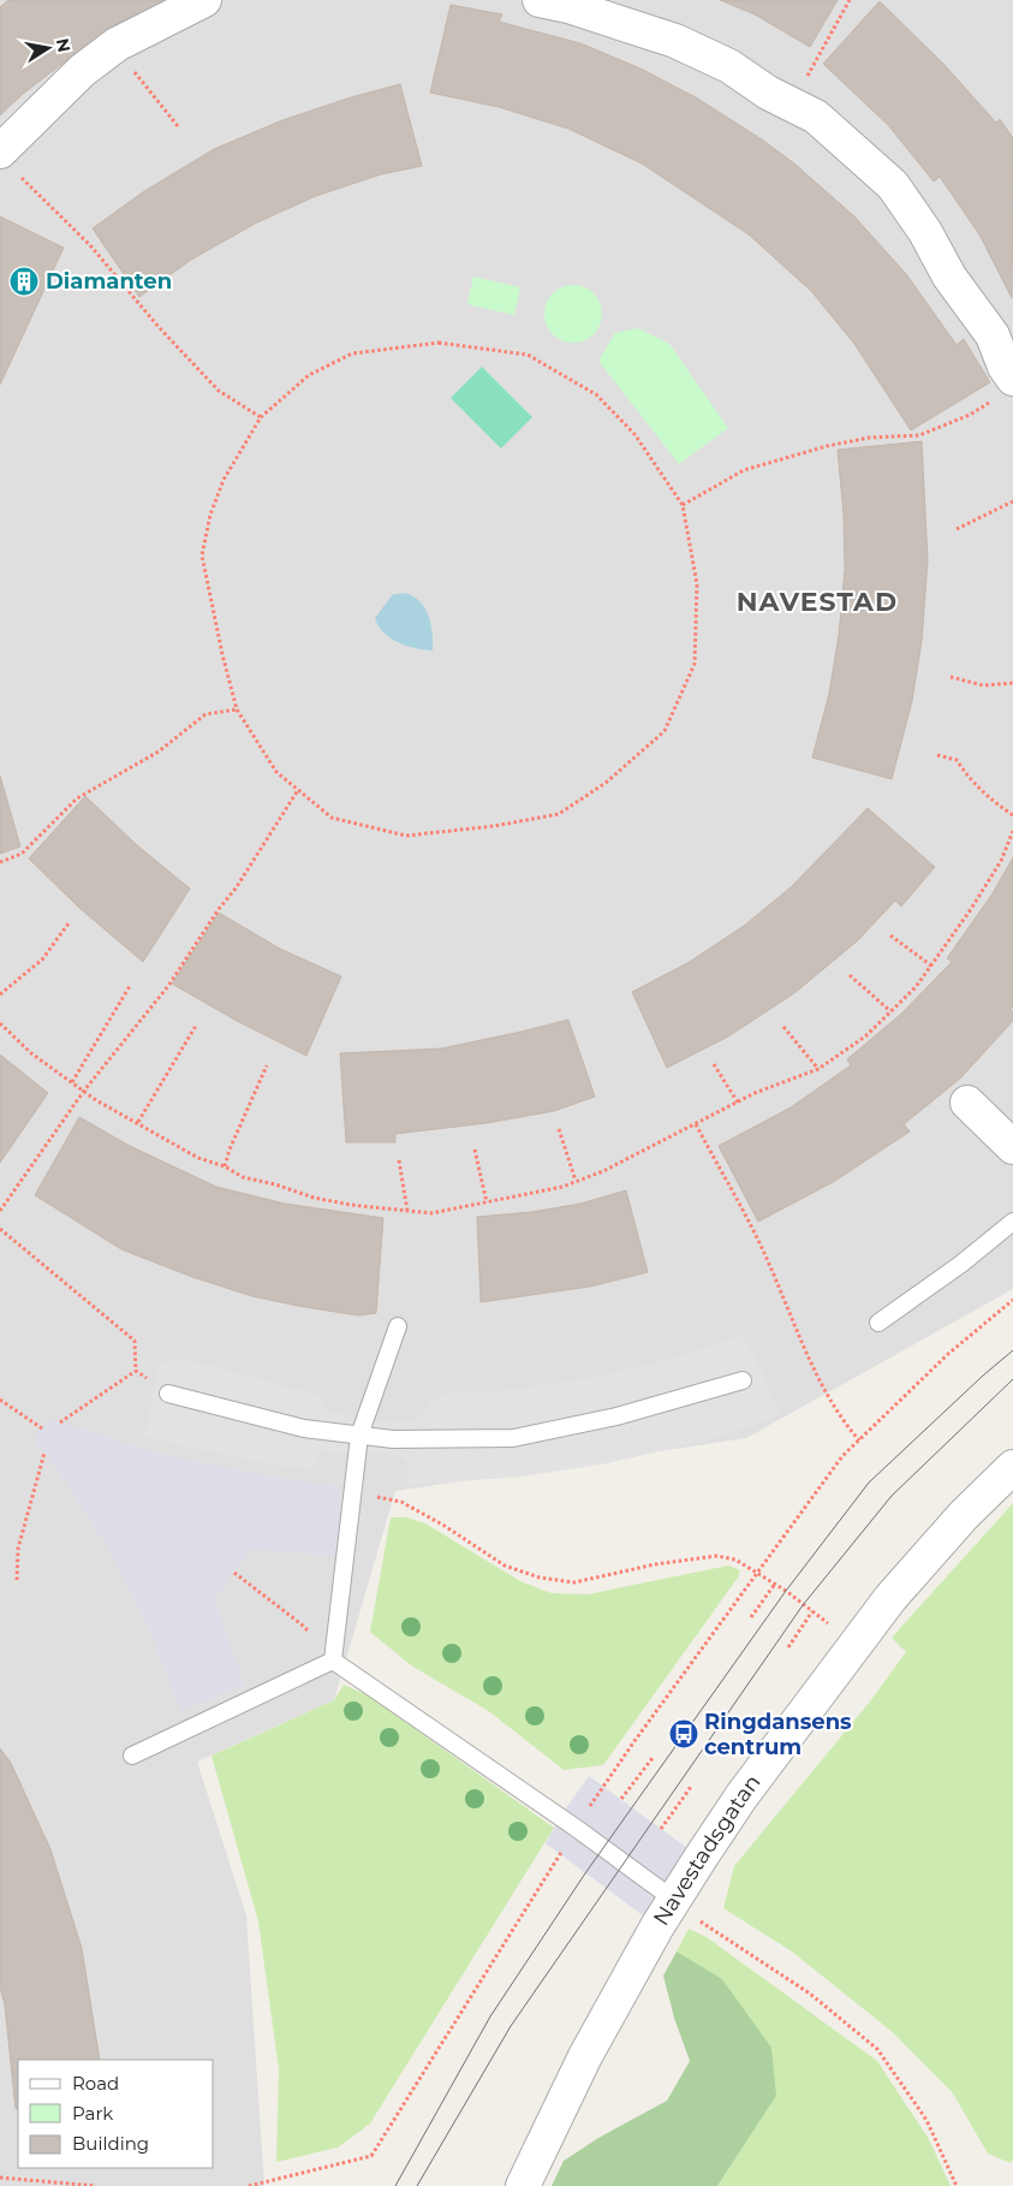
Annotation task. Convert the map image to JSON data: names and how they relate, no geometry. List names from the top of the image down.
{
  "streets": {
    "street": ["Navestadsgatan"]
  },
  "districts": ["NAVESTAD"],
  "places": {
    "building": ["Diamanten"],
    "bus stop": ["Ringdansens centrum"]
  },
  "legend": ["Road", "Park", "Building"],
  "north": "right"
}
